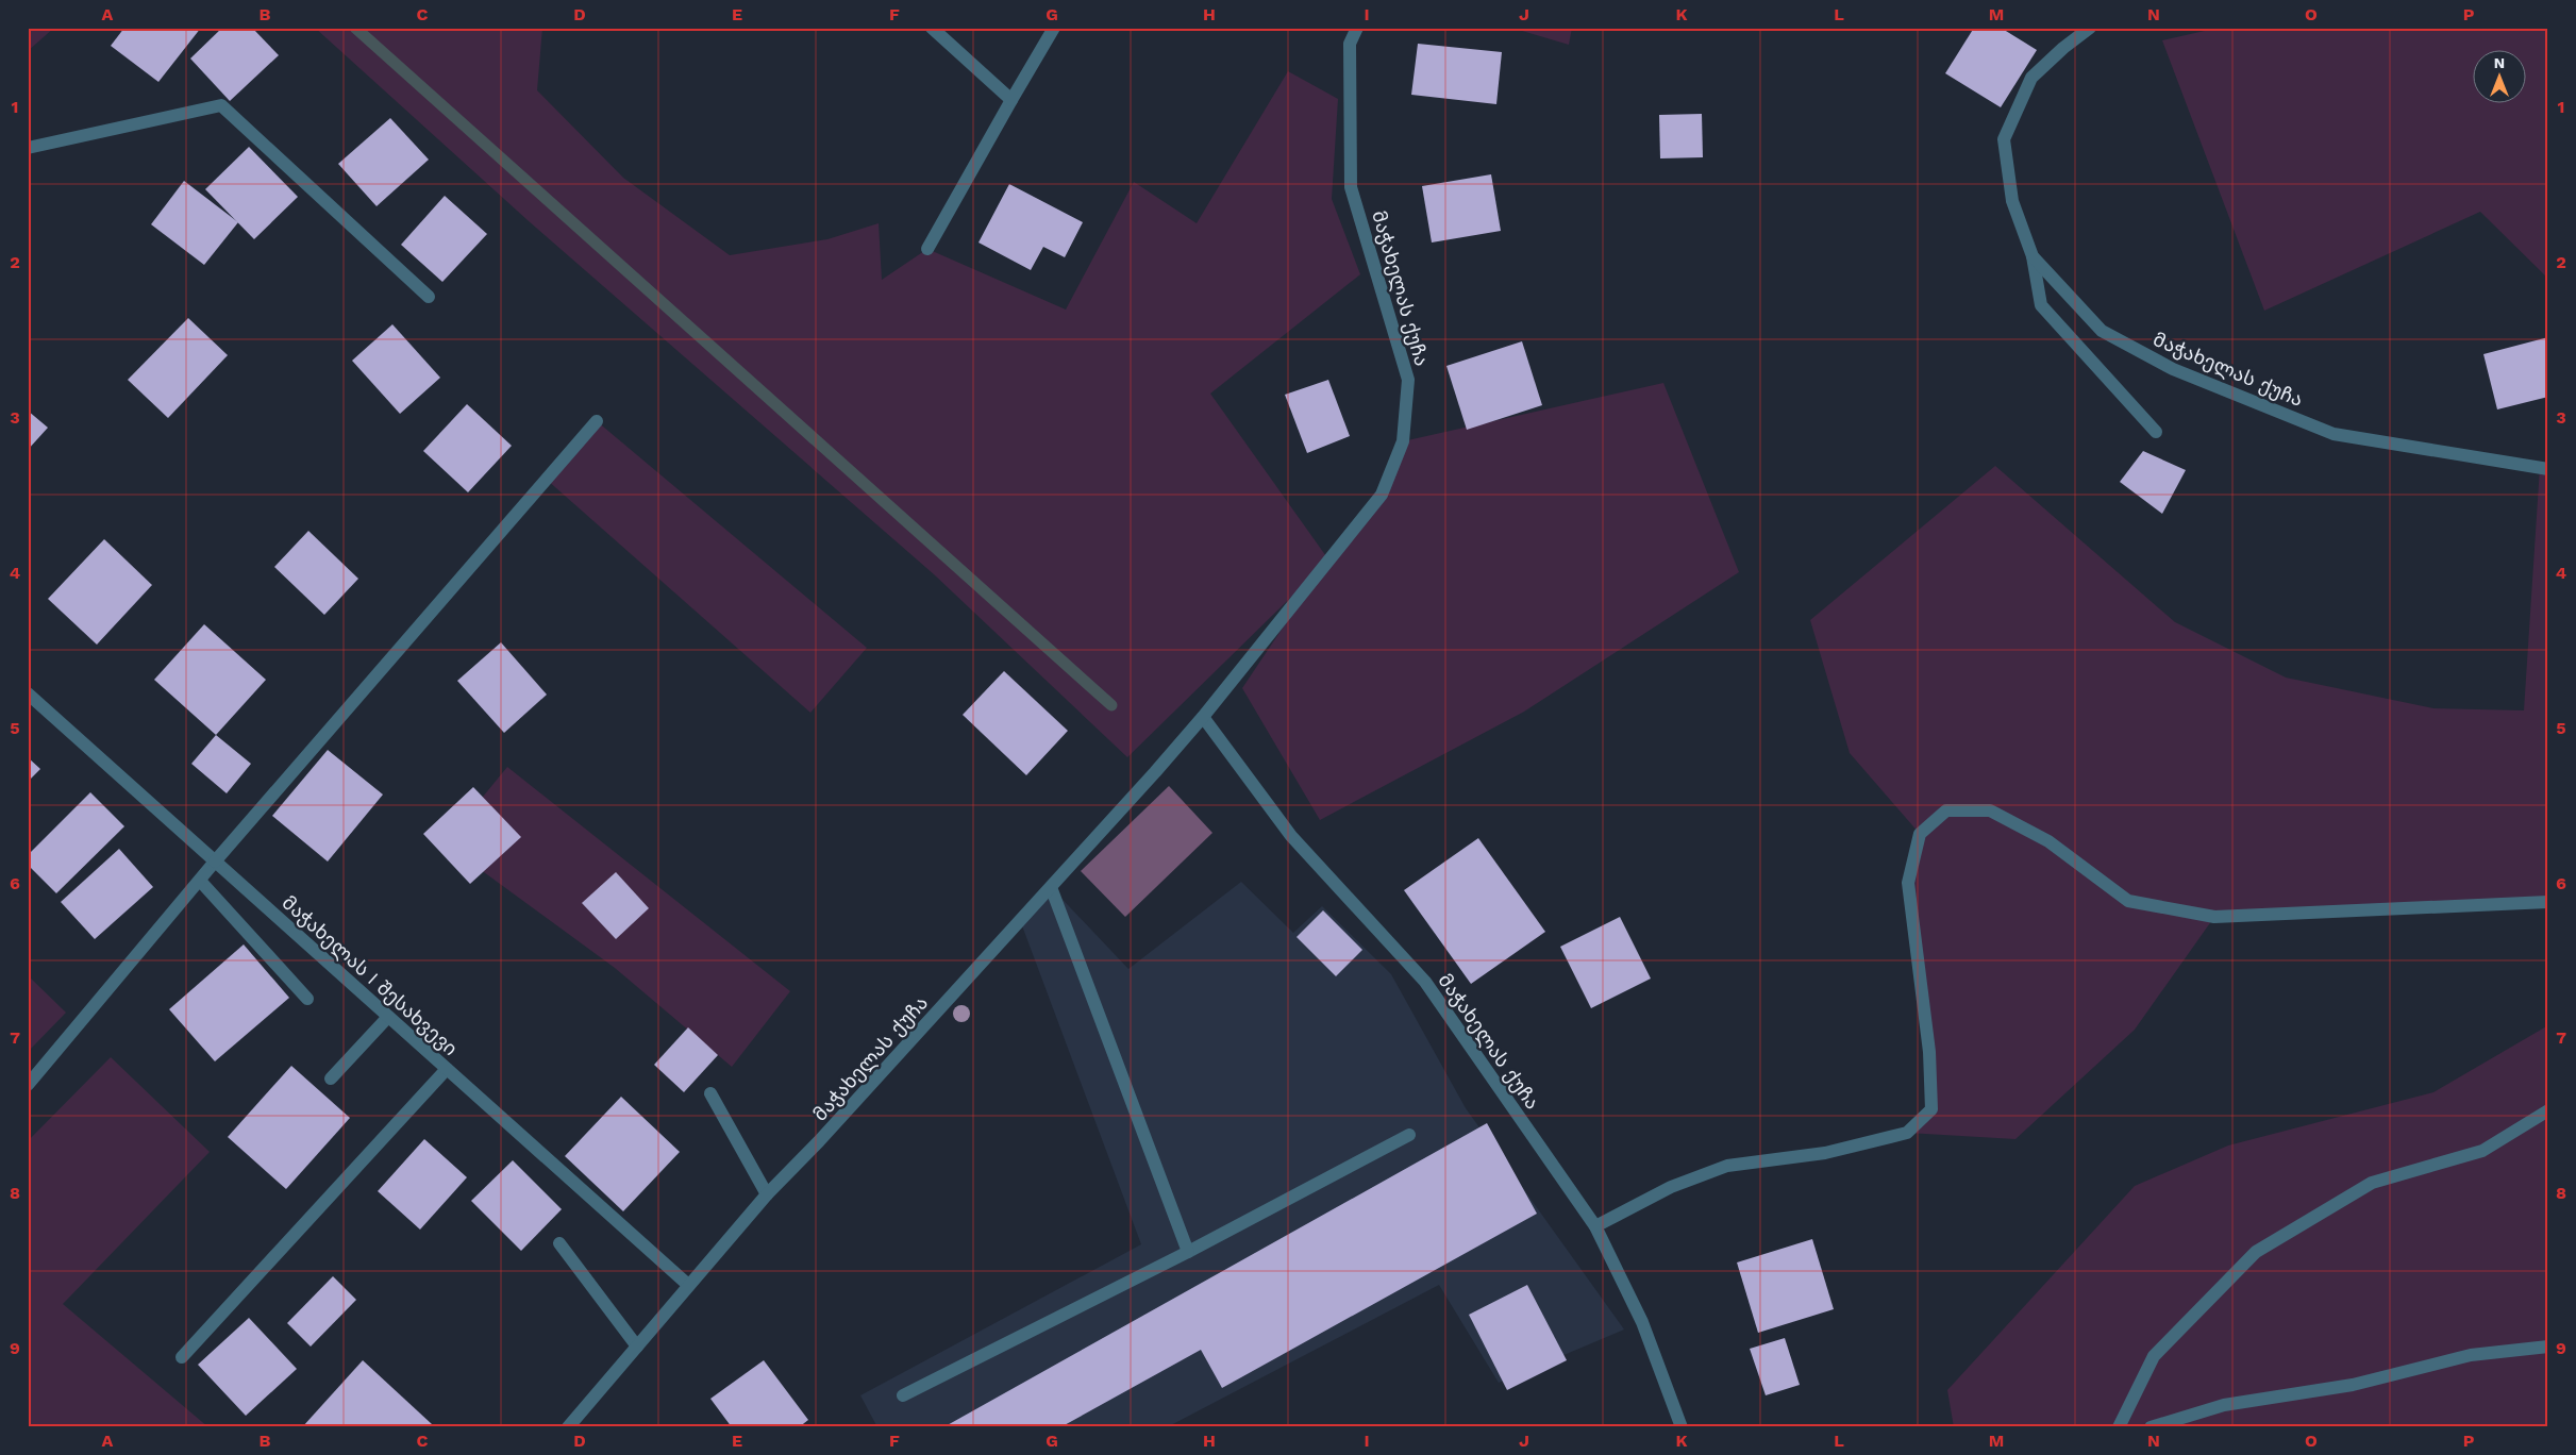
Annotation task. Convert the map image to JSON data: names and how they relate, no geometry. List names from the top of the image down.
{
  "streets": {
    "street": ["მაჭახელას ქუჩა", "მაჭახელას I შესახვევი"]
  },
  "crossings": [
    ["მაჭახელას ქუჩა", "მაჭახელას I შესახვევი"]
  ],
  "north": "top",
  "grid": {
    "columns": [
      "A",
      "B",
      "C",
      "D",
      "E",
      "F",
      "G",
      "H",
      "I",
      "J",
      "K",
      "L",
      "M",
      "N",
      "O",
      "P"
    ],
    "rows": [
      "1",
      "2",
      "3",
      "4",
      "5",
      "6",
      "7",
      "8",
      "9"
    ]
  }
}
